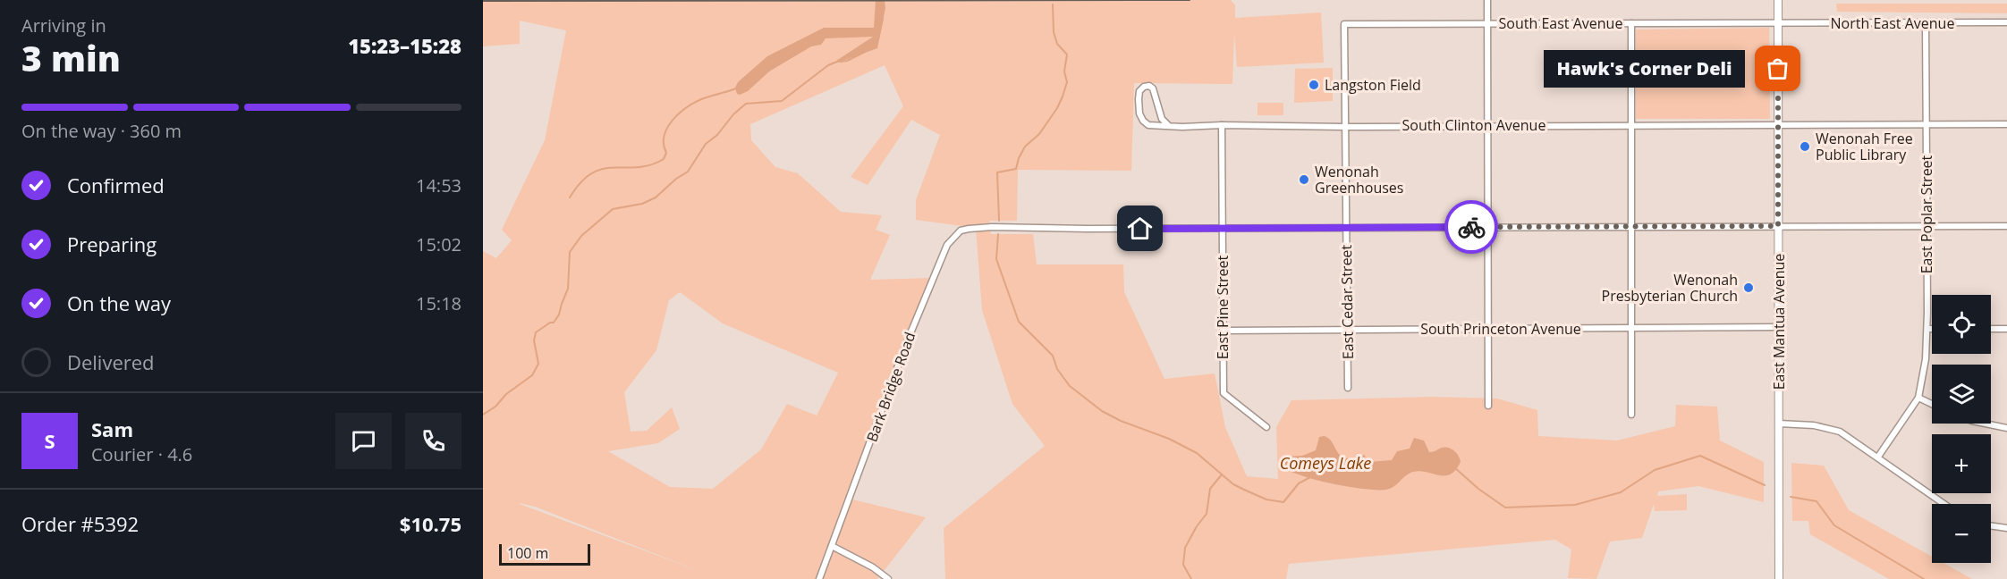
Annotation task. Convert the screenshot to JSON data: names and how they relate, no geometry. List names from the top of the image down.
{
  "streets": {
    "street": [
      "South East Avenue",
      "North East Avenue",
      "South Clinton Avenue",
      "East Poplar Street",
      "East Cedar Street",
      "East Pine Street",
      "East Mantua Avenue",
      "South Princeton Avenue",
      "Bark Bridge Road"
    ]
  },
  "crossings": [
    ["South East Avenue", "North East Avenue"],
    ["South East Avenue", "East Cedar Street"],
    ["South East Avenue", "East Mantua Avenue"],
    ["North East Avenue", "East Poplar Street"],
    ["North East Avenue", "East Mantua Avenue"],
    ["South Clinton Avenue", "East Poplar Street"],
    ["South Clinton Avenue", "East Cedar Street"],
    ["South Clinton Avenue", "East Pine Street"],
    ["South Clinton Avenue", "East Mantua Avenue"],
    ["East Poplar Street", "Bark Bridge Road"],
    ["East Cedar Street", "South Princeton Avenue"],
    ["East Cedar Street", "Bark Bridge Road"],
    ["East Pine Street", "South Princeton Avenue"],
    ["East Pine Street", "Bark Bridge Road"],
    ["East Mantua Avenue", "South Princeton Avenue"],
    ["East Mantua Avenue", "Bark Bridge Road"]
  ],
  "water": ["Comeys Lake"],
  "places": [
    "Hawk's Corner Deli",
    "Langston Field",
    "Wenonah Free Public Library",
    "Wenonah Greenhouses",
    "Wenonah Presbyterian Church"
  ],
  "scale_bar": "100 m",
  "page": {
    "heading": ["3 min", "Arriving in", "15:23–15:28"],
    "panel": [
      "Sam",
      "Courier · 4.6",
      "Order #5392",
      "$10.75"
    ],
    "bubble": "Hawk's Corner Deli",
    "bar": "On the way · 360 m",
    "list": [
      ["Confirmed", "14:53"],
      ["Preparing", "15:02"],
      ["On the way", "15:18"],
      "Delivered"
    ],
    "map_buttons": ["+", "−"],
    "round": "S",
    "scale": "100 m"
  }
}
